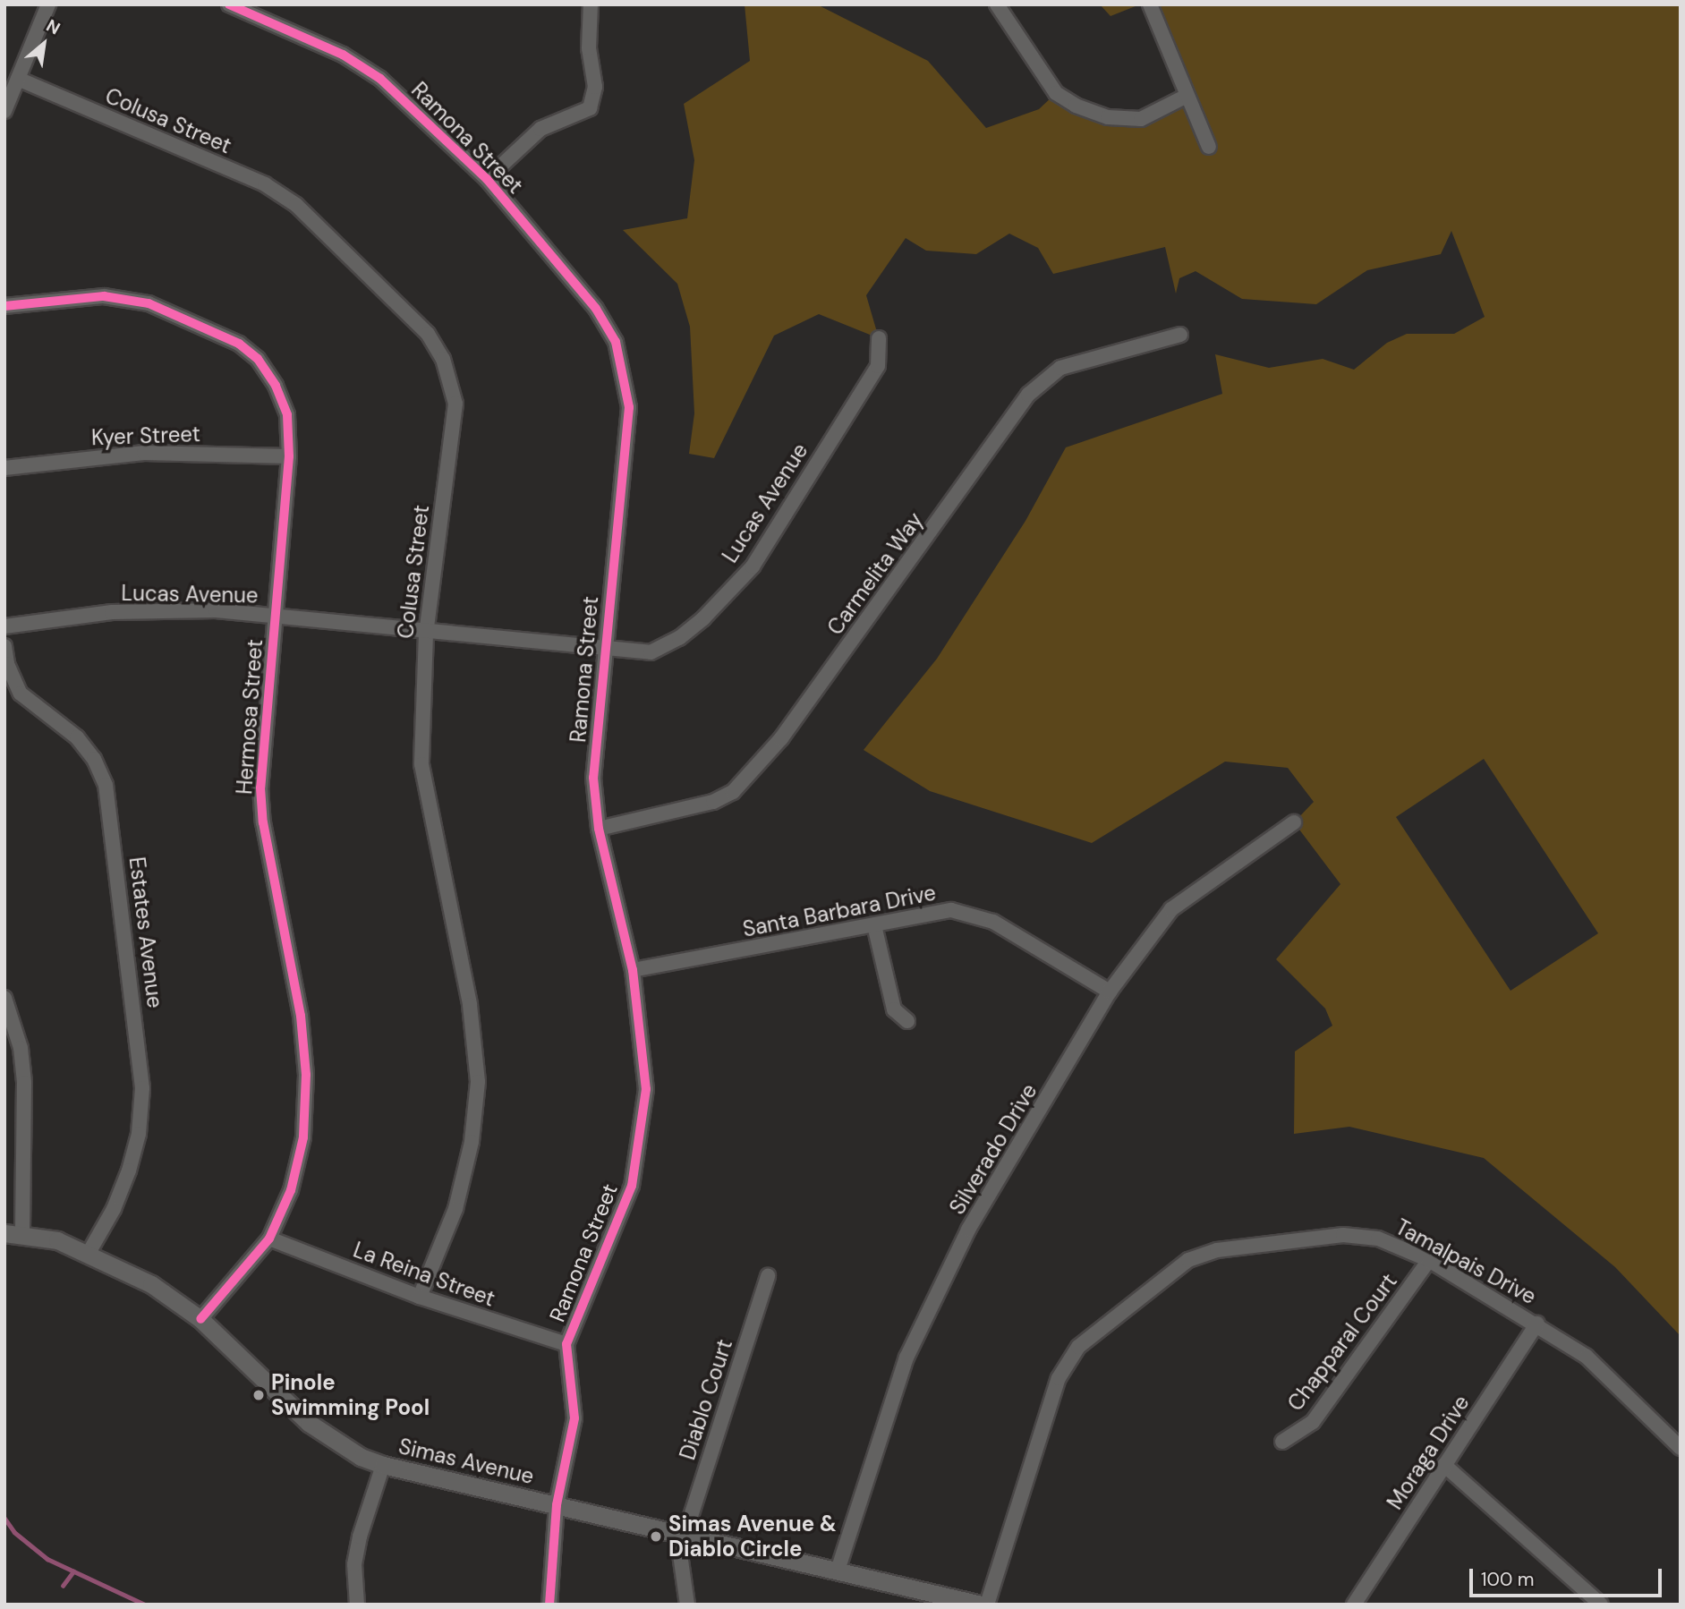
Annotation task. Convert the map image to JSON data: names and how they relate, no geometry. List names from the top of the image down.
{
  "streets": {
    "street": [
      "Colusa Street",
      "Ramona Street",
      "Kyer Street",
      "Lucas Avenue",
      "Carmelita Way",
      "Hermosa Street",
      "Santa Barbara Drive",
      "Estates Avenue",
      "Silverado Drive",
      "Tamalpais Drive",
      "La Reina Street",
      "Chapparal Court",
      "Diablo Court",
      "Moraga Drive",
      "Simas Avenue"
    ]
  },
  "crossings": [
    ["Colusa Street", "Lucas Avenue"],
    ["Colusa Street", "La Reina Street"],
    ["Ramona Street", "Lucas Avenue"],
    ["Ramona Street", "Carmelita Way"],
    ["Ramona Street", "Santa Barbara Drive"],
    ["Ramona Street", "La Reina Street"],
    ["Ramona Street", "Simas Avenue"],
    ["Kyer Street", "Hermosa Street"],
    ["Lucas Avenue", "Hermosa Street"],
    ["Hermosa Street", "La Reina Street"],
    ["Hermosa Street", "Simas Avenue"],
    ["Santa Barbara Drive", "Silverado Drive"],
    ["Estates Avenue", "Simas Avenue"],
    ["Silverado Drive", "Simas Avenue"],
    ["Tamalpais Drive", "Chapparal Court"],
    ["Tamalpais Drive", "Moraga Drive"],
    ["Diablo Court", "Simas Avenue"]
  ],
  "places": ["Pinole Swimming Pool", "Simas Avenue & Diablo Circle"],
  "scale_bar": "100 m",
  "north": "top right"
}
